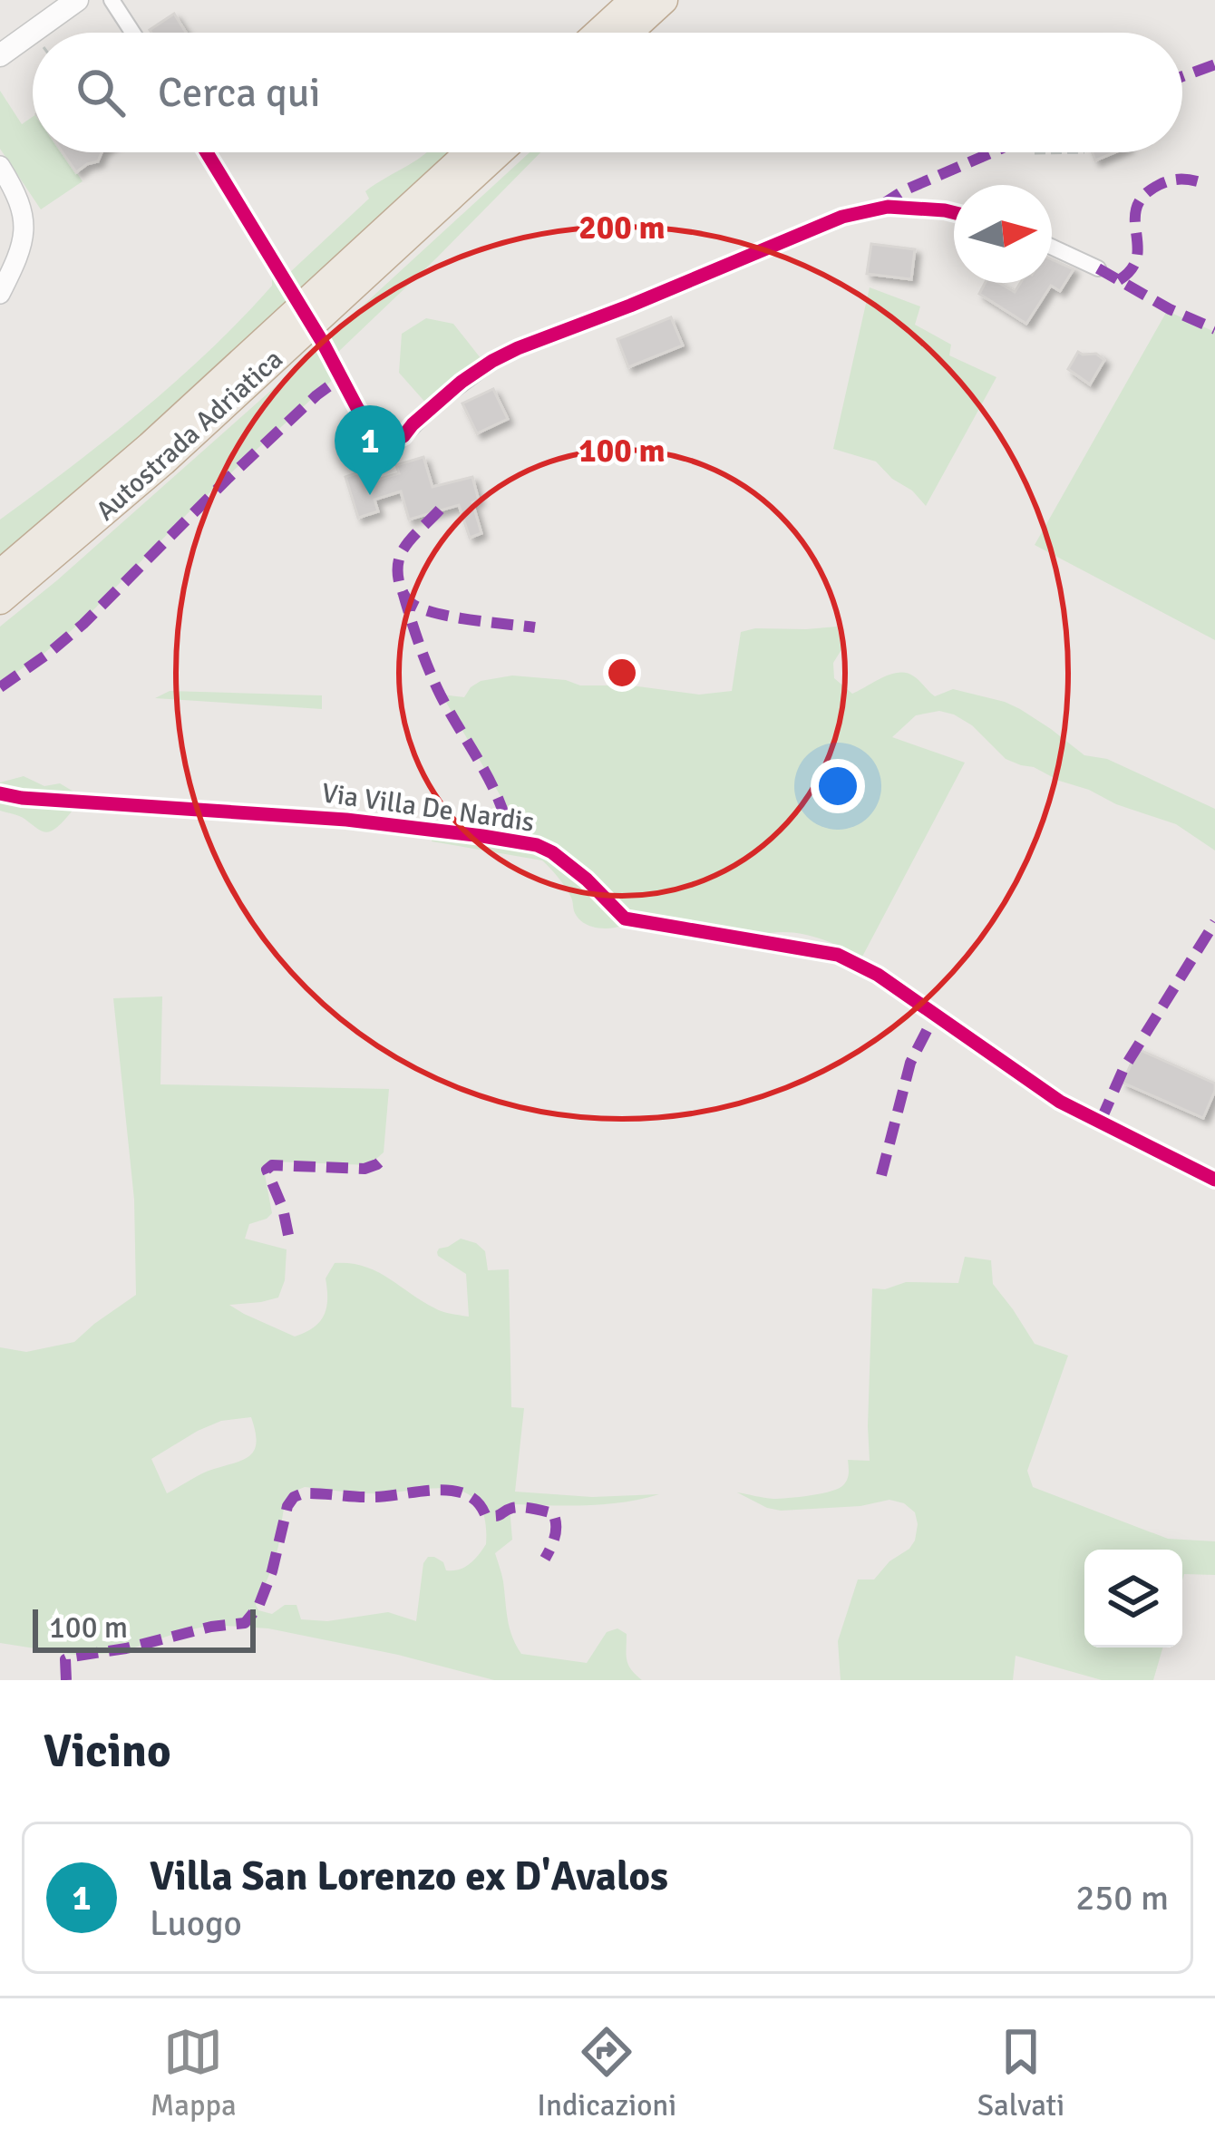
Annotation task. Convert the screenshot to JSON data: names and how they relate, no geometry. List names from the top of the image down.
{
  "streets": {
    "highway": ["Autostrada Adriatica"],
    "street": ["Via Villa De Nardis"]
  },
  "scale_bar": "100 m",
  "north": "right",
  "page": {
    "search": "Cerca qui",
    "pins": "1",
    "scale": "100 m",
    "heading": "Vicino",
    "list": [
      {
        "mark": "1",
        "name": "Villa San Lorenzo ex D'Avalos",
        "note": "Luogo",
        "value": "250 m"
      }
    ],
    "nav": ["Mappa", "Indicazioni", "Salvati"]
  },
  "rings": ["200 m", "100 m"]
}
